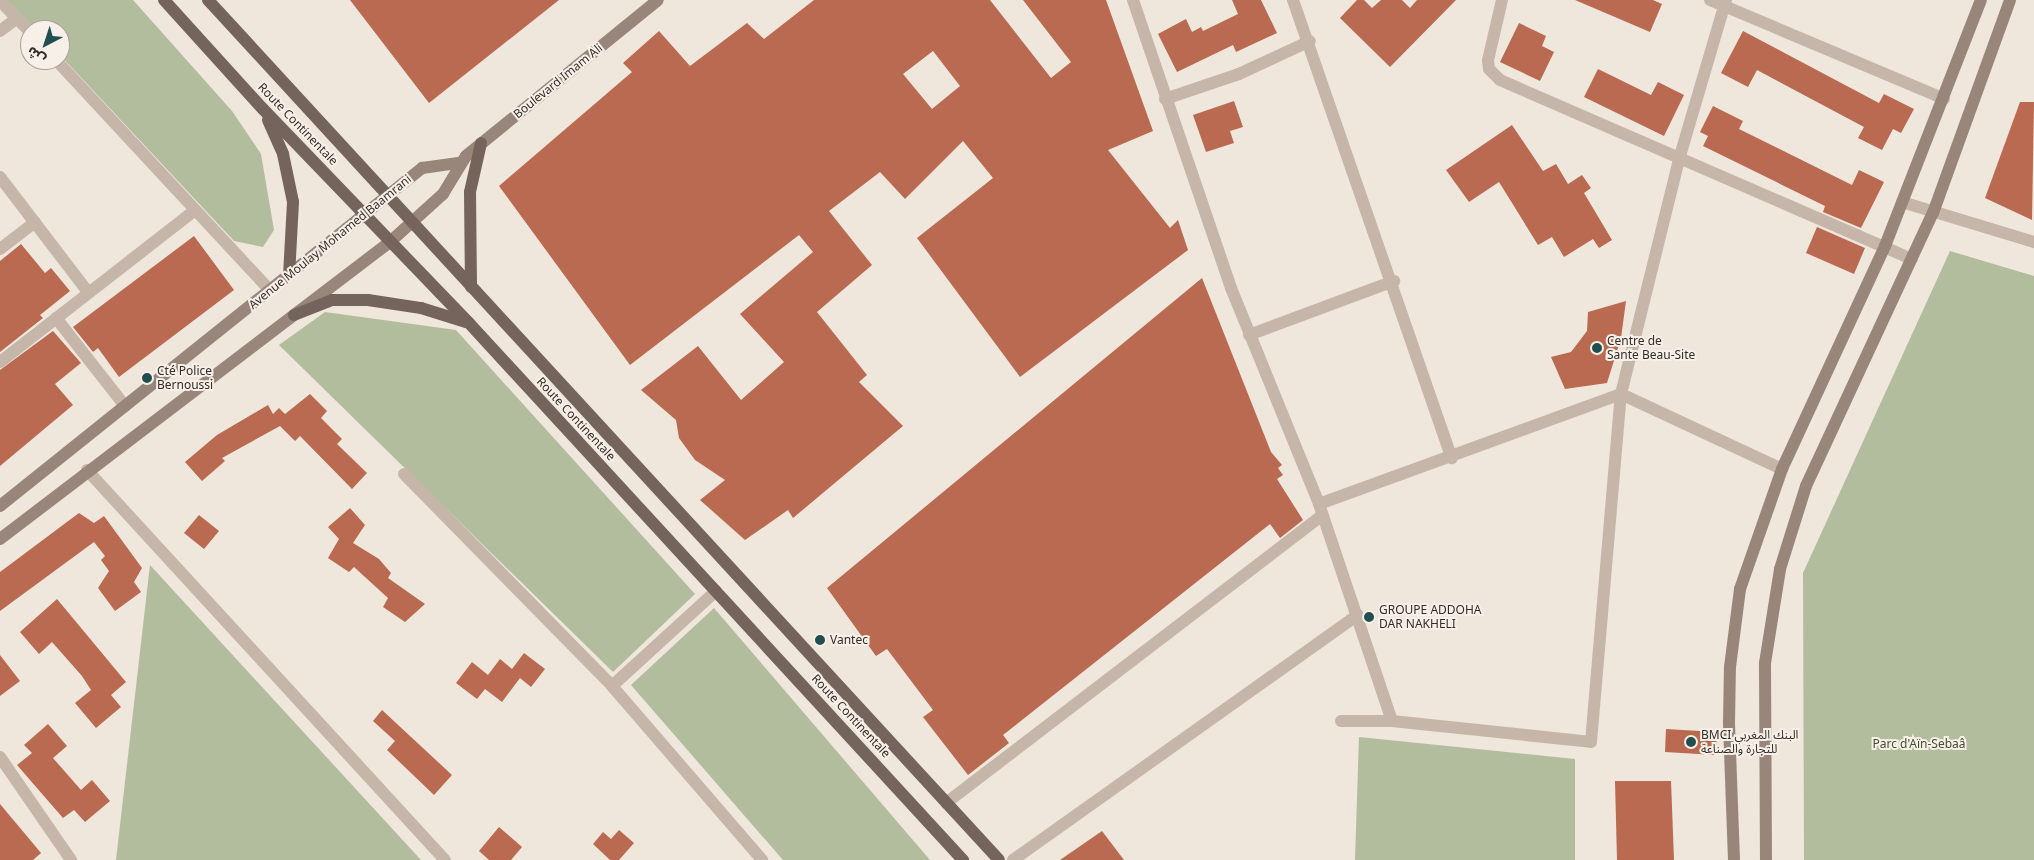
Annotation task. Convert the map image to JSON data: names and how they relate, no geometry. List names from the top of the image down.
{
  "streets": {
    "main road": ["Route Continentale"],
    "street": ["Boulevard Imam Ali", "Avenue Moulay Mohamed Baamrani"]
  },
  "crossings": [
    ["Boulevard Imam Ali", "Avenue Moulay Mohamed Baamrani"],
    ["Route Continentale", "Avenue Moulay Mohamed Baamrani"]
  ],
  "parks": ["Parc d'Aïn-Sebaâ"],
  "places": [
    "Centre de Sante Beau-Site",
    "Cté Police Bernoussi",
    "GROUPE ADDOHA DAR NAKHELI",
    "Vantec",
    "BMCI البنك المغربي للتجارة والصناعة"
  ],
  "north": "bottom left"
}
